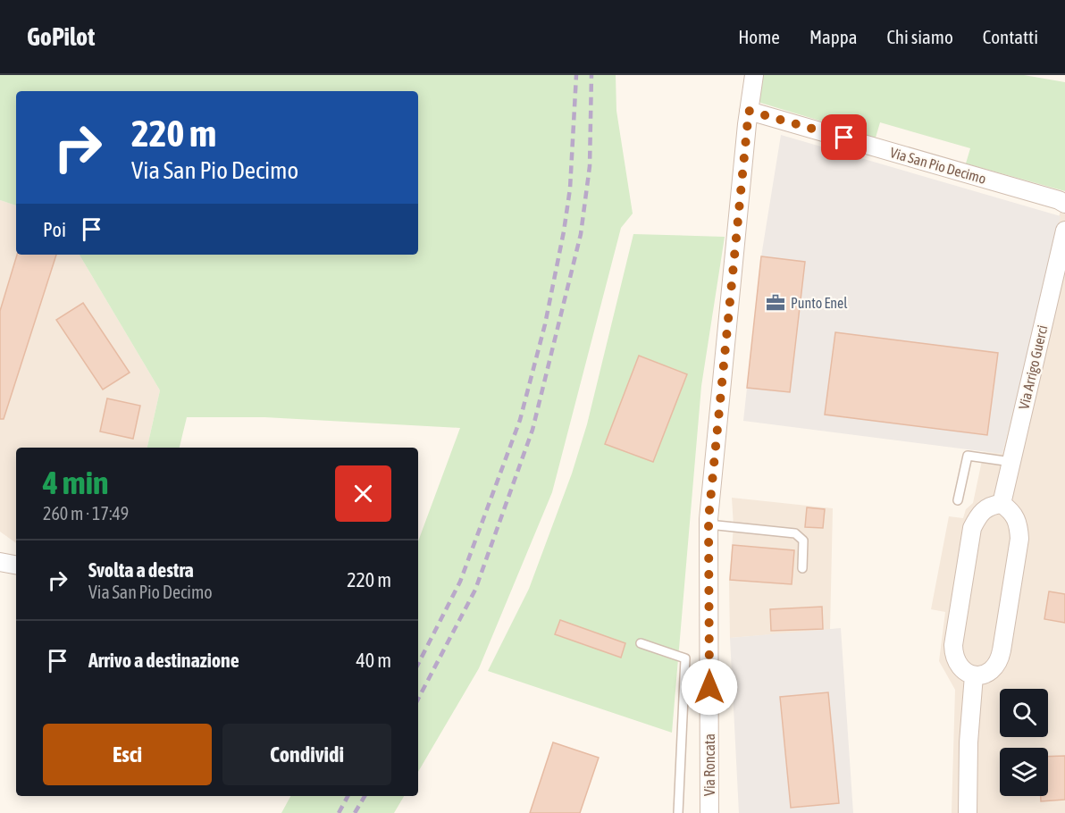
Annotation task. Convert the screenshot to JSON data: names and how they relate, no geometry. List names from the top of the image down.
{
  "streets": {
    "street": ["Via San Pio Decimo", "Via Arrigo Guerci", "Via Roncata"]
  },
  "crossings": [
    ["Via San Pio Decimo", "Via Roncata"]
  ],
  "places": {
    "office": ["Punto Enel"]
  },
  "page": {
    "header": "GoPilot",
    "nav": [
      "Home",
      "Mappa",
      "Chi siamo",
      "Contatti"
    ],
    "turn": ["220 m", "Via San Pio Decimo"],
    "then": "Poi",
    "heading": ["4 min", "260 m · 17:49"],
    "list": [
      {
        "name": "Svolta a destra",
        "note": "Via San Pio Decimo",
        "value": "220 m"
      },
      {
        "name": "Arrivo a destinazione",
        "value": "40 m"
      }
    ],
    "buttons": ["Esci", "Condividi"]
  }
}
